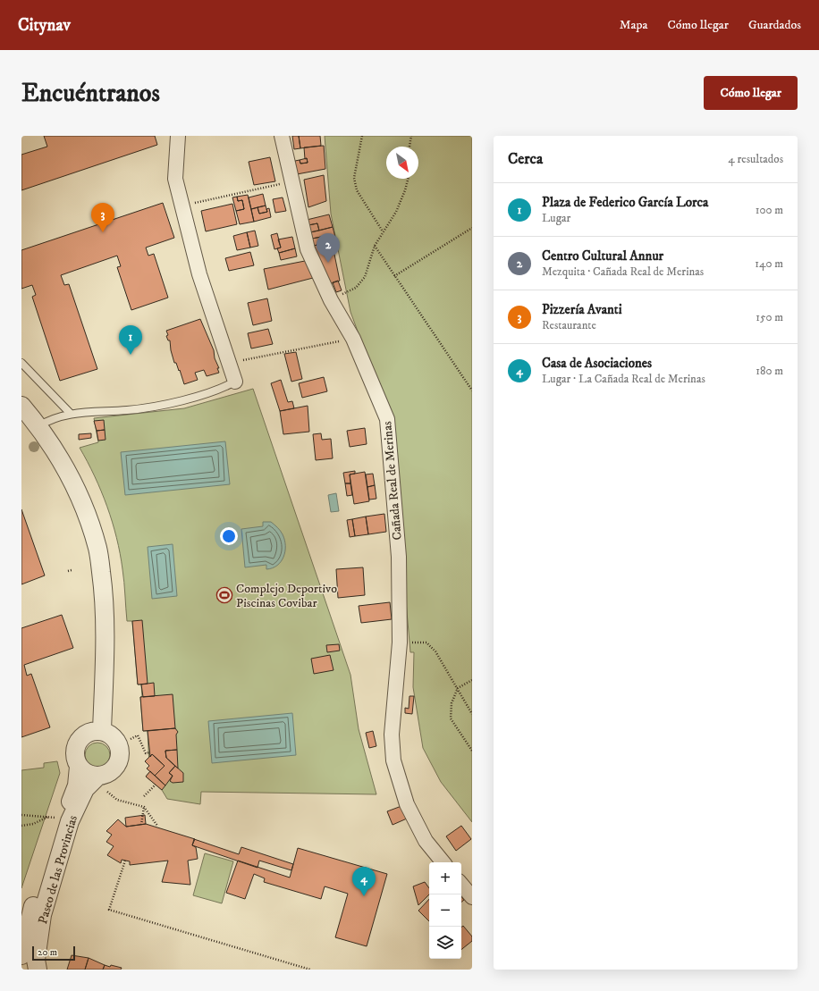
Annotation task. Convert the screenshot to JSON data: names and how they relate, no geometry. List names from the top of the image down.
{
  "streets": {
    "street": ["Cañada Real de Merinas", "Paseo de las Provincias"]
  },
  "places": {
    "sports": ["Complejo Deportivo Piscinas Covibar"]
  },
  "scale_bar": "20 m",
  "north": "bottom right",
  "page": {
    "header": "Citynav",
    "nav": ["Mapa", "Cómo llegar", "Guardados"],
    "buttons": "Cómo llegar",
    "title": "Encuéntranos",
    "heading": ["Cerca", "4 resultados"],
    "list": [
      {
        "mark": "1",
        "name": "Plaza de Federico García Lorca",
        "note": "Lugar",
        "value": "100 m"
      },
      {
        "mark": "2",
        "name": "Centro Cultural Annur",
        "note": "Mezquita · Cañada Real de Merinas",
        "value": "140 m"
      },
      {
        "mark": "3",
        "name": "Pizzería Avanti",
        "note": "Restaurante",
        "value": "150 m"
      },
      {
        "mark": "4",
        "name": "Casa de Asociaciones",
        "note": "Lugar · La Cañada Real de Merinas",
        "value": "180 m"
      }
    ],
    "pins": [
      "3",
      "2",
      "1",
      "4"
    ],
    "map_buttons": ["+", "−"],
    "scale": "20 m"
  }
}
